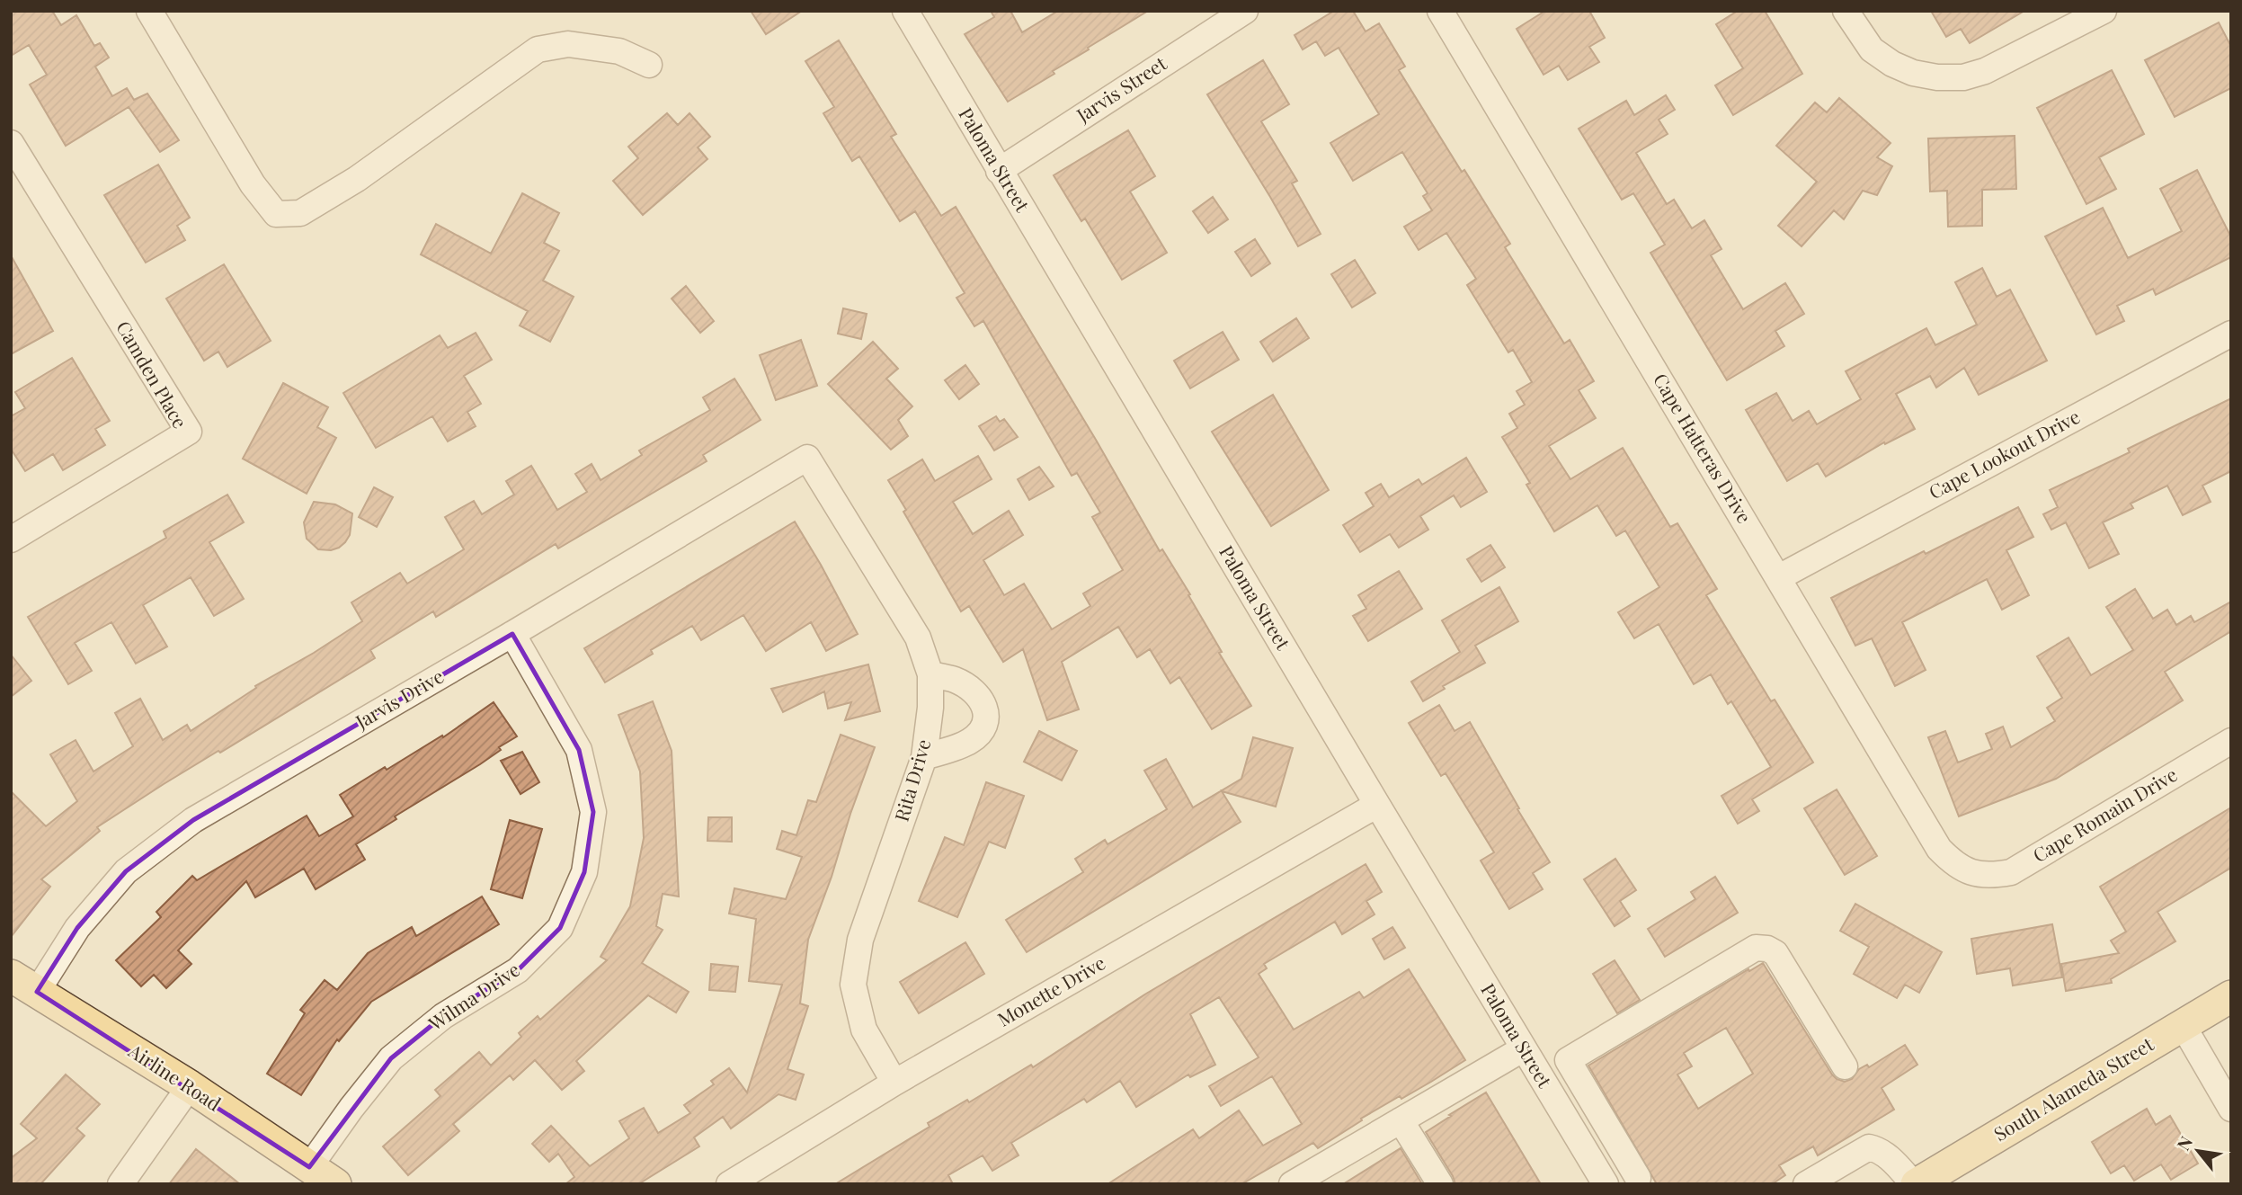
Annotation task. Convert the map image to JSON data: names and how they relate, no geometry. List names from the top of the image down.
{
  "streets": {
    "main road": ["Airline Road", "South Alameda Street"],
    "street": [
      "Jarvis Street",
      "Paloma Street",
      "Camden Place",
      "Cape Hatteras Drive",
      "Cape Lookout Drive",
      "Jarvis Drive",
      "Rita Drive",
      "Cape Romain Drive",
      "Monette Drive",
      "Wilma Drive"
    ]
  },
  "crossings": [
    ["Jarvis Street", "Paloma Street"],
    ["Paloma Street", "Monette Drive"],
    ["Cape Hatteras Drive", "Cape Lookout Drive"],
    ["Cape Hatteras Drive", "Cape Romain Drive"],
    ["Jarvis Drive", "Rita Drive"],
    ["Jarvis Drive", "Wilma Drive"],
    ["Jarvis Drive", "Airline Road"],
    ["Rita Drive", "Monette Drive"],
    ["Wilma Drive", "Airline Road"]
  ],
  "north": "top left"
}
